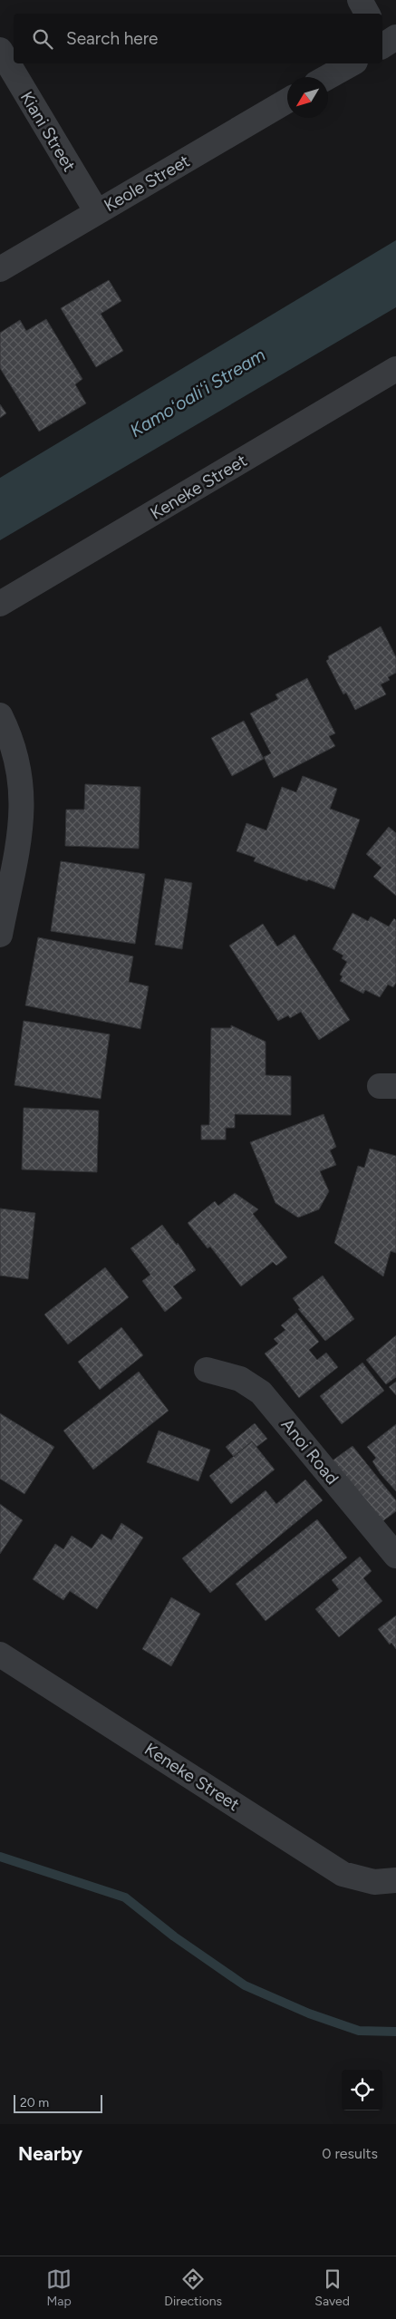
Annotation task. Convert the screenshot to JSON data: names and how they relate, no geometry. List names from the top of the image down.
{
  "streets": {
    "street": [
      "Kiani Street",
      "Keole Street",
      "Keneke Street",
      "Anoi Road"
    ]
  },
  "crossings": [
    ["Kiani Street", "Keole Street"]
  ],
  "water": ["Kamoʻoaliʻi Stream"],
  "scale_bar": "20 m",
  "north": "bottom left",
  "page": {
    "search": "Search here",
    "scale": "20 m",
    "heading": ["Nearby", "0 results"],
    "nav": ["Map", "Directions", "Saved"]
  }
}
